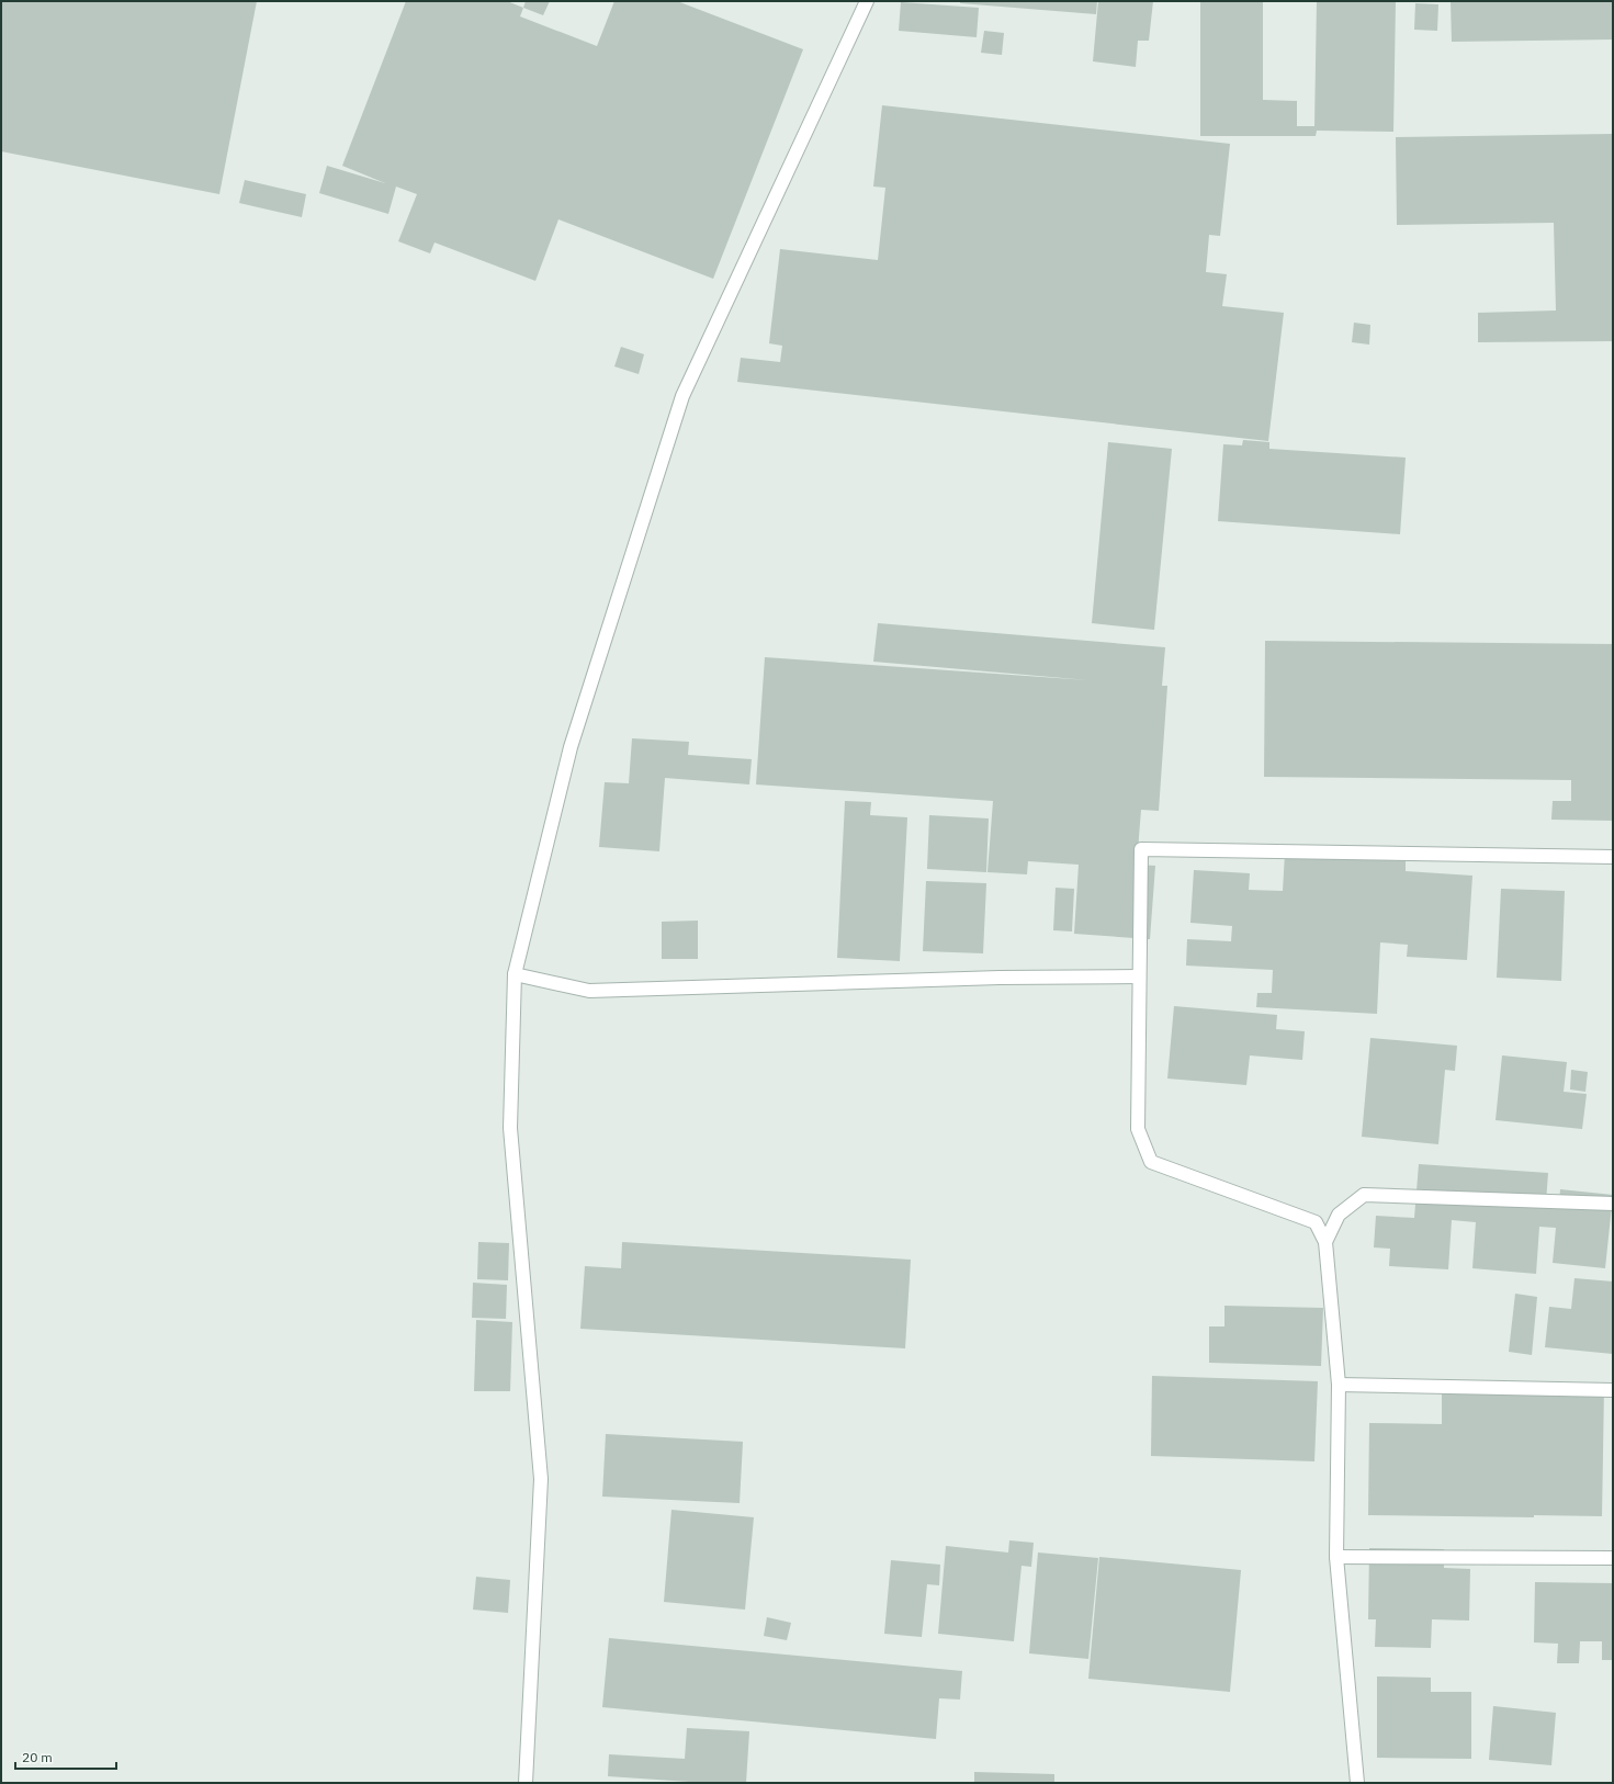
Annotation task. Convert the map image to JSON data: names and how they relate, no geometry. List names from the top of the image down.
{
  "scale_bar": "20 m"
}
